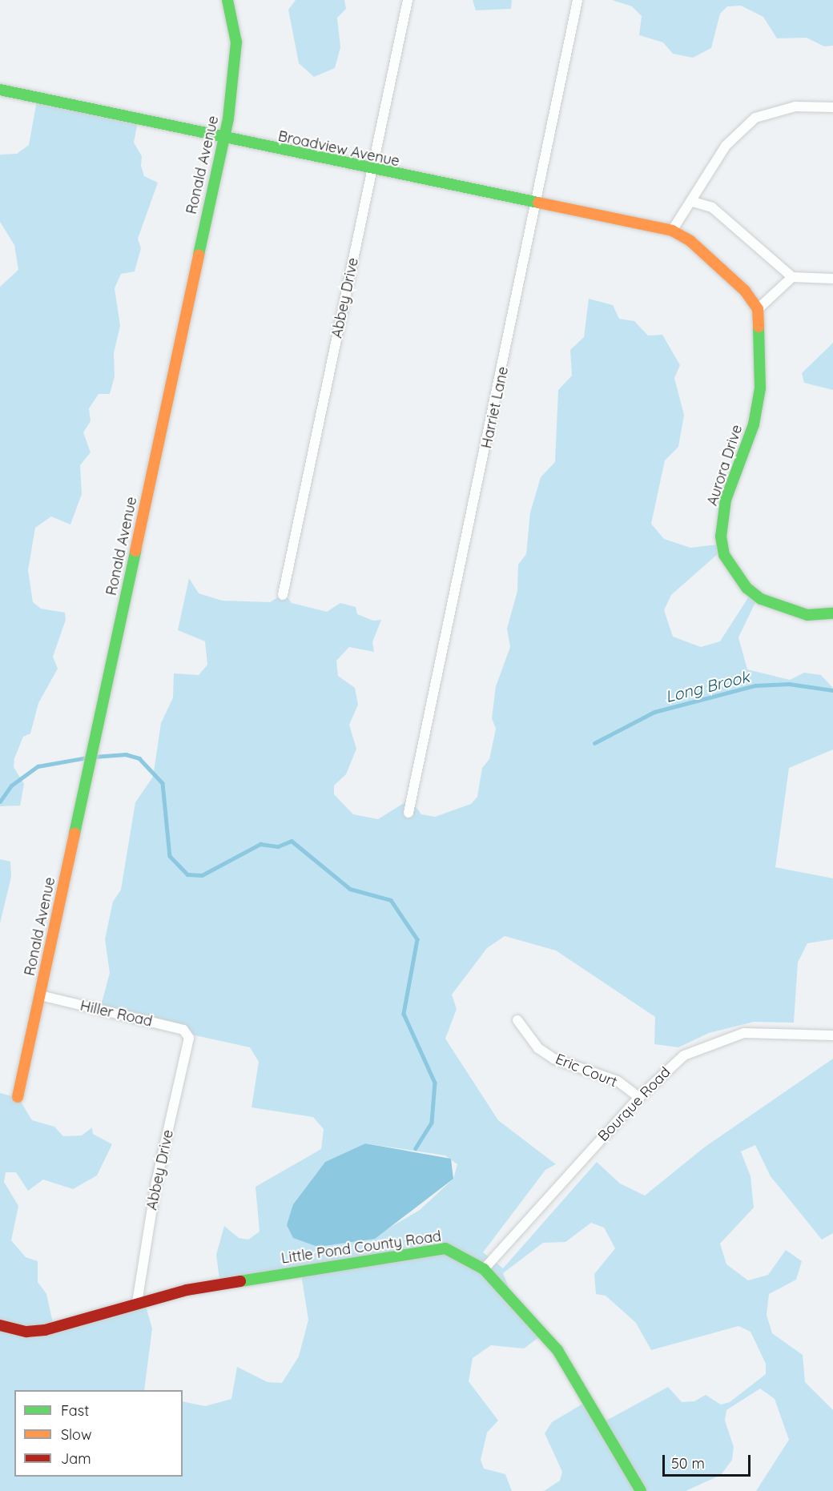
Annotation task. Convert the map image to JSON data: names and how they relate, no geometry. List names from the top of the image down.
{
  "streets": {
    "street": [
      "Broadview Avenue",
      "Ronald Avenue",
      "Abbey Drive",
      "Harriet Lane",
      "Aurora Drive",
      "Hiller Road",
      "Eric Court",
      "Bourque Road",
      "Little Pond County Road"
    ]
  },
  "crossings": [
    ["Broadview Avenue", "Ronald Avenue"],
    ["Broadview Avenue", "Abbey Drive"],
    ["Broadview Avenue", "Harriet Lane"],
    ["Ronald Avenue", "Hiller Road"],
    ["Abbey Drive", "Hiller Road"],
    ["Abbey Drive", "Little Pond County Road"],
    ["Eric Court", "Bourque Road"],
    ["Bourque Road", "Little Pond County Road"]
  ],
  "water": ["Long Brook"],
  "legend": ["Fast", "Slow", "Jam"],
  "scale_bar": "50 m"
}
